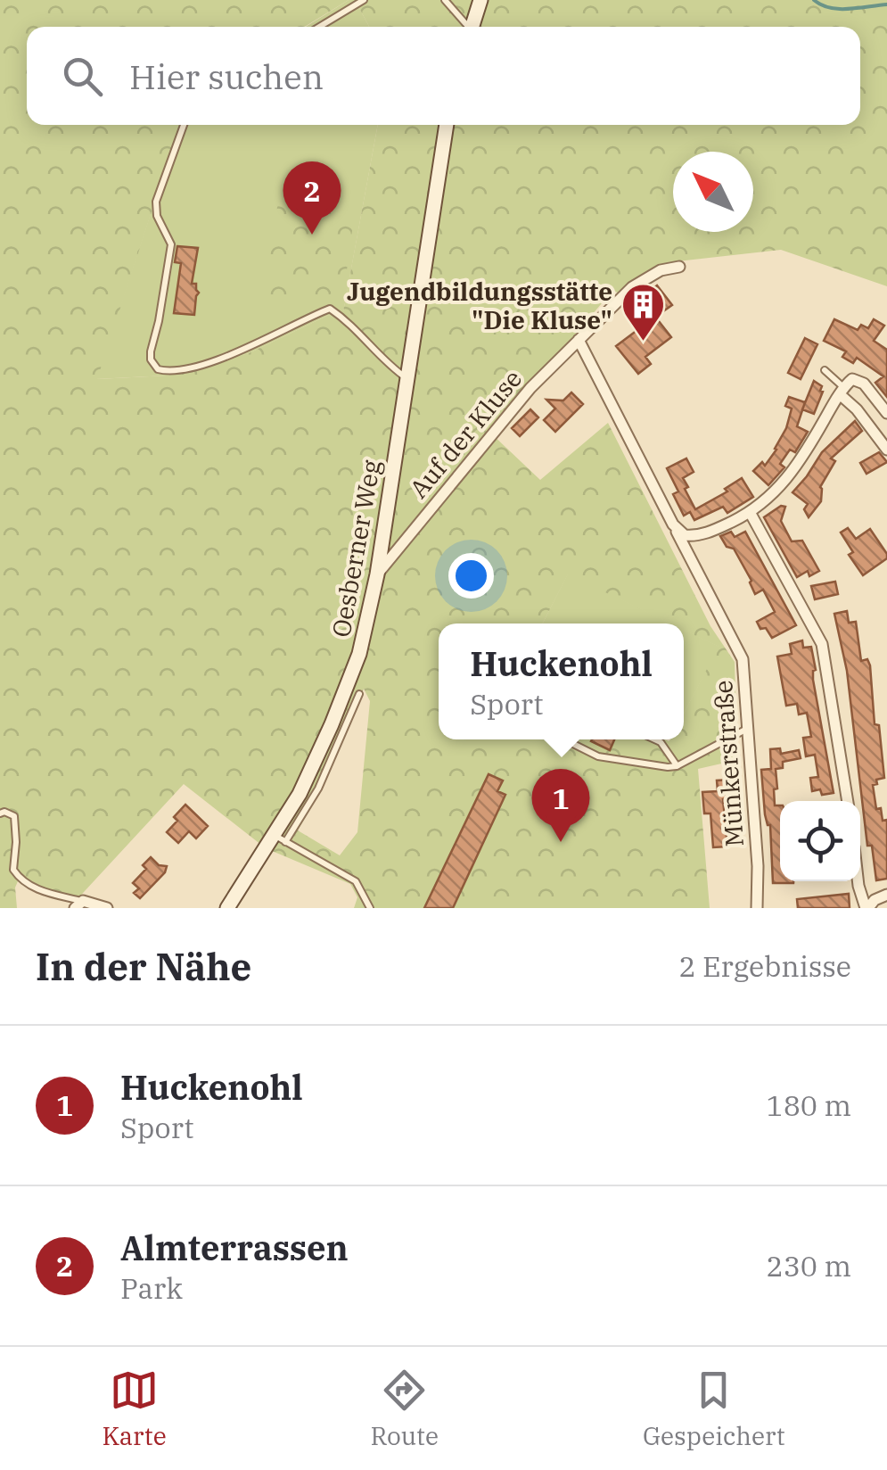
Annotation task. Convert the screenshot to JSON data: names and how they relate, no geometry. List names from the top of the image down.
{
  "streets": {
    "street": ["Auf der Kluse", "Oesberner Weg", "Münkerstraße"]
  },
  "crossings": [
    ["Auf der Kluse", "Oesberner Weg"],
    ["Auf der Kluse", "Münkerstraße"]
  ],
  "places": {
    "building": ["Jugendbildungsstätte \"Die Kluse\""]
  },
  "north": "top left",
  "page": {
    "search": "Hier suchen",
    "pins": ["2", "1"],
    "popup": ["Huckenohl", "Sport"],
    "heading": ["In der Nähe", "2 Ergebnisse"],
    "list": [
      {
        "mark": "1",
        "name": "Huckenohl",
        "note": "Sport",
        "value": "180 m"
      },
      {
        "mark": "2",
        "name": "Almterrassen",
        "note": "Park",
        "value": "230 m"
      }
    ],
    "nav": ["Karte", "Route", "Gespeichert"]
  }
}
